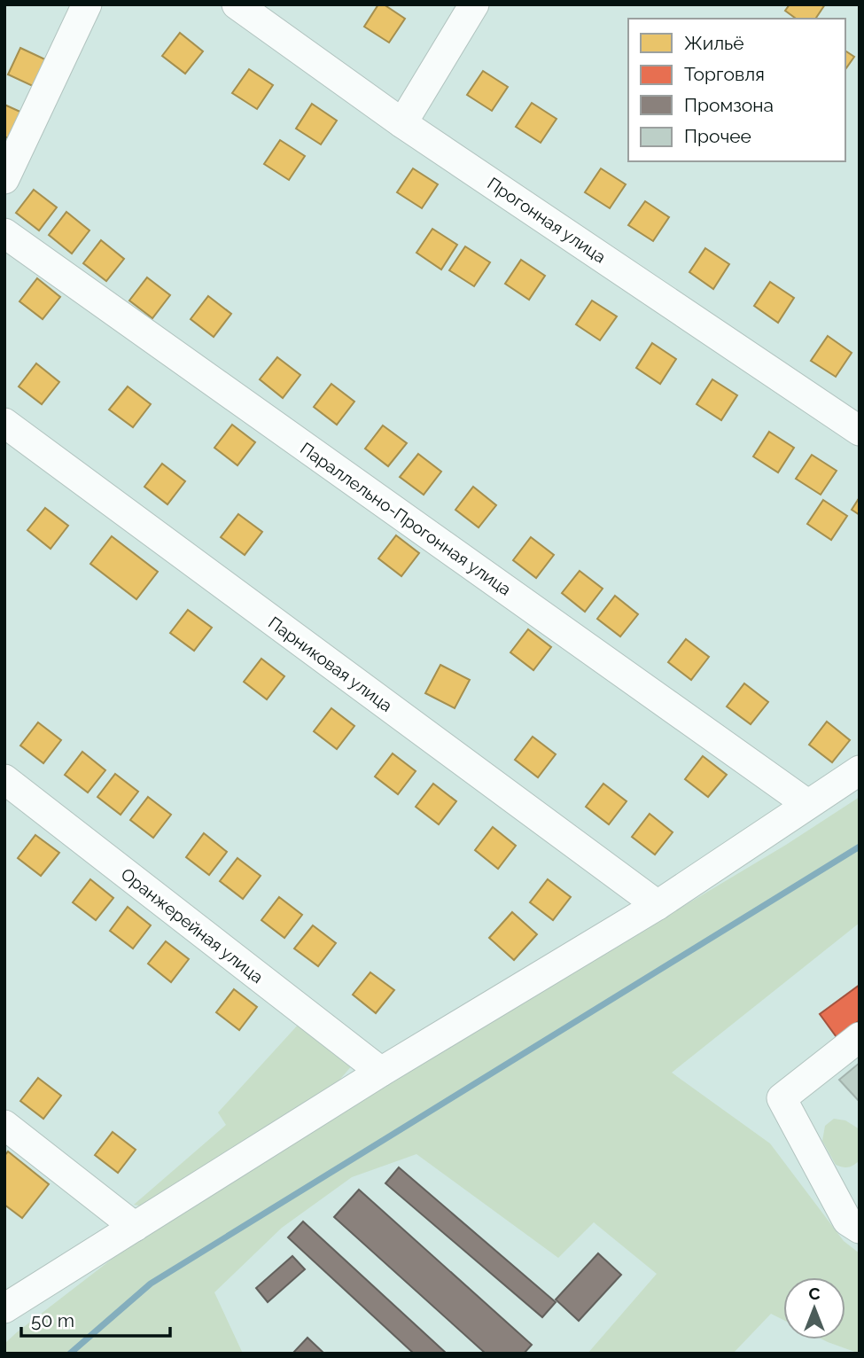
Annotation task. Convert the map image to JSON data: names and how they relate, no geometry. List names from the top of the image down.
{
  "streets": {
    "street": [
      "Прогонная улица",
      "Параллельно-Прогонная улица",
      "Парниковая улица",
      "Оранжерейная улица"
    ]
  },
  "legend": [
    "Жильё",
    "Торговля",
    "Промзона",
    "Прочее"
  ],
  "scale_bar": "50 m",
  "north": "top"
}
